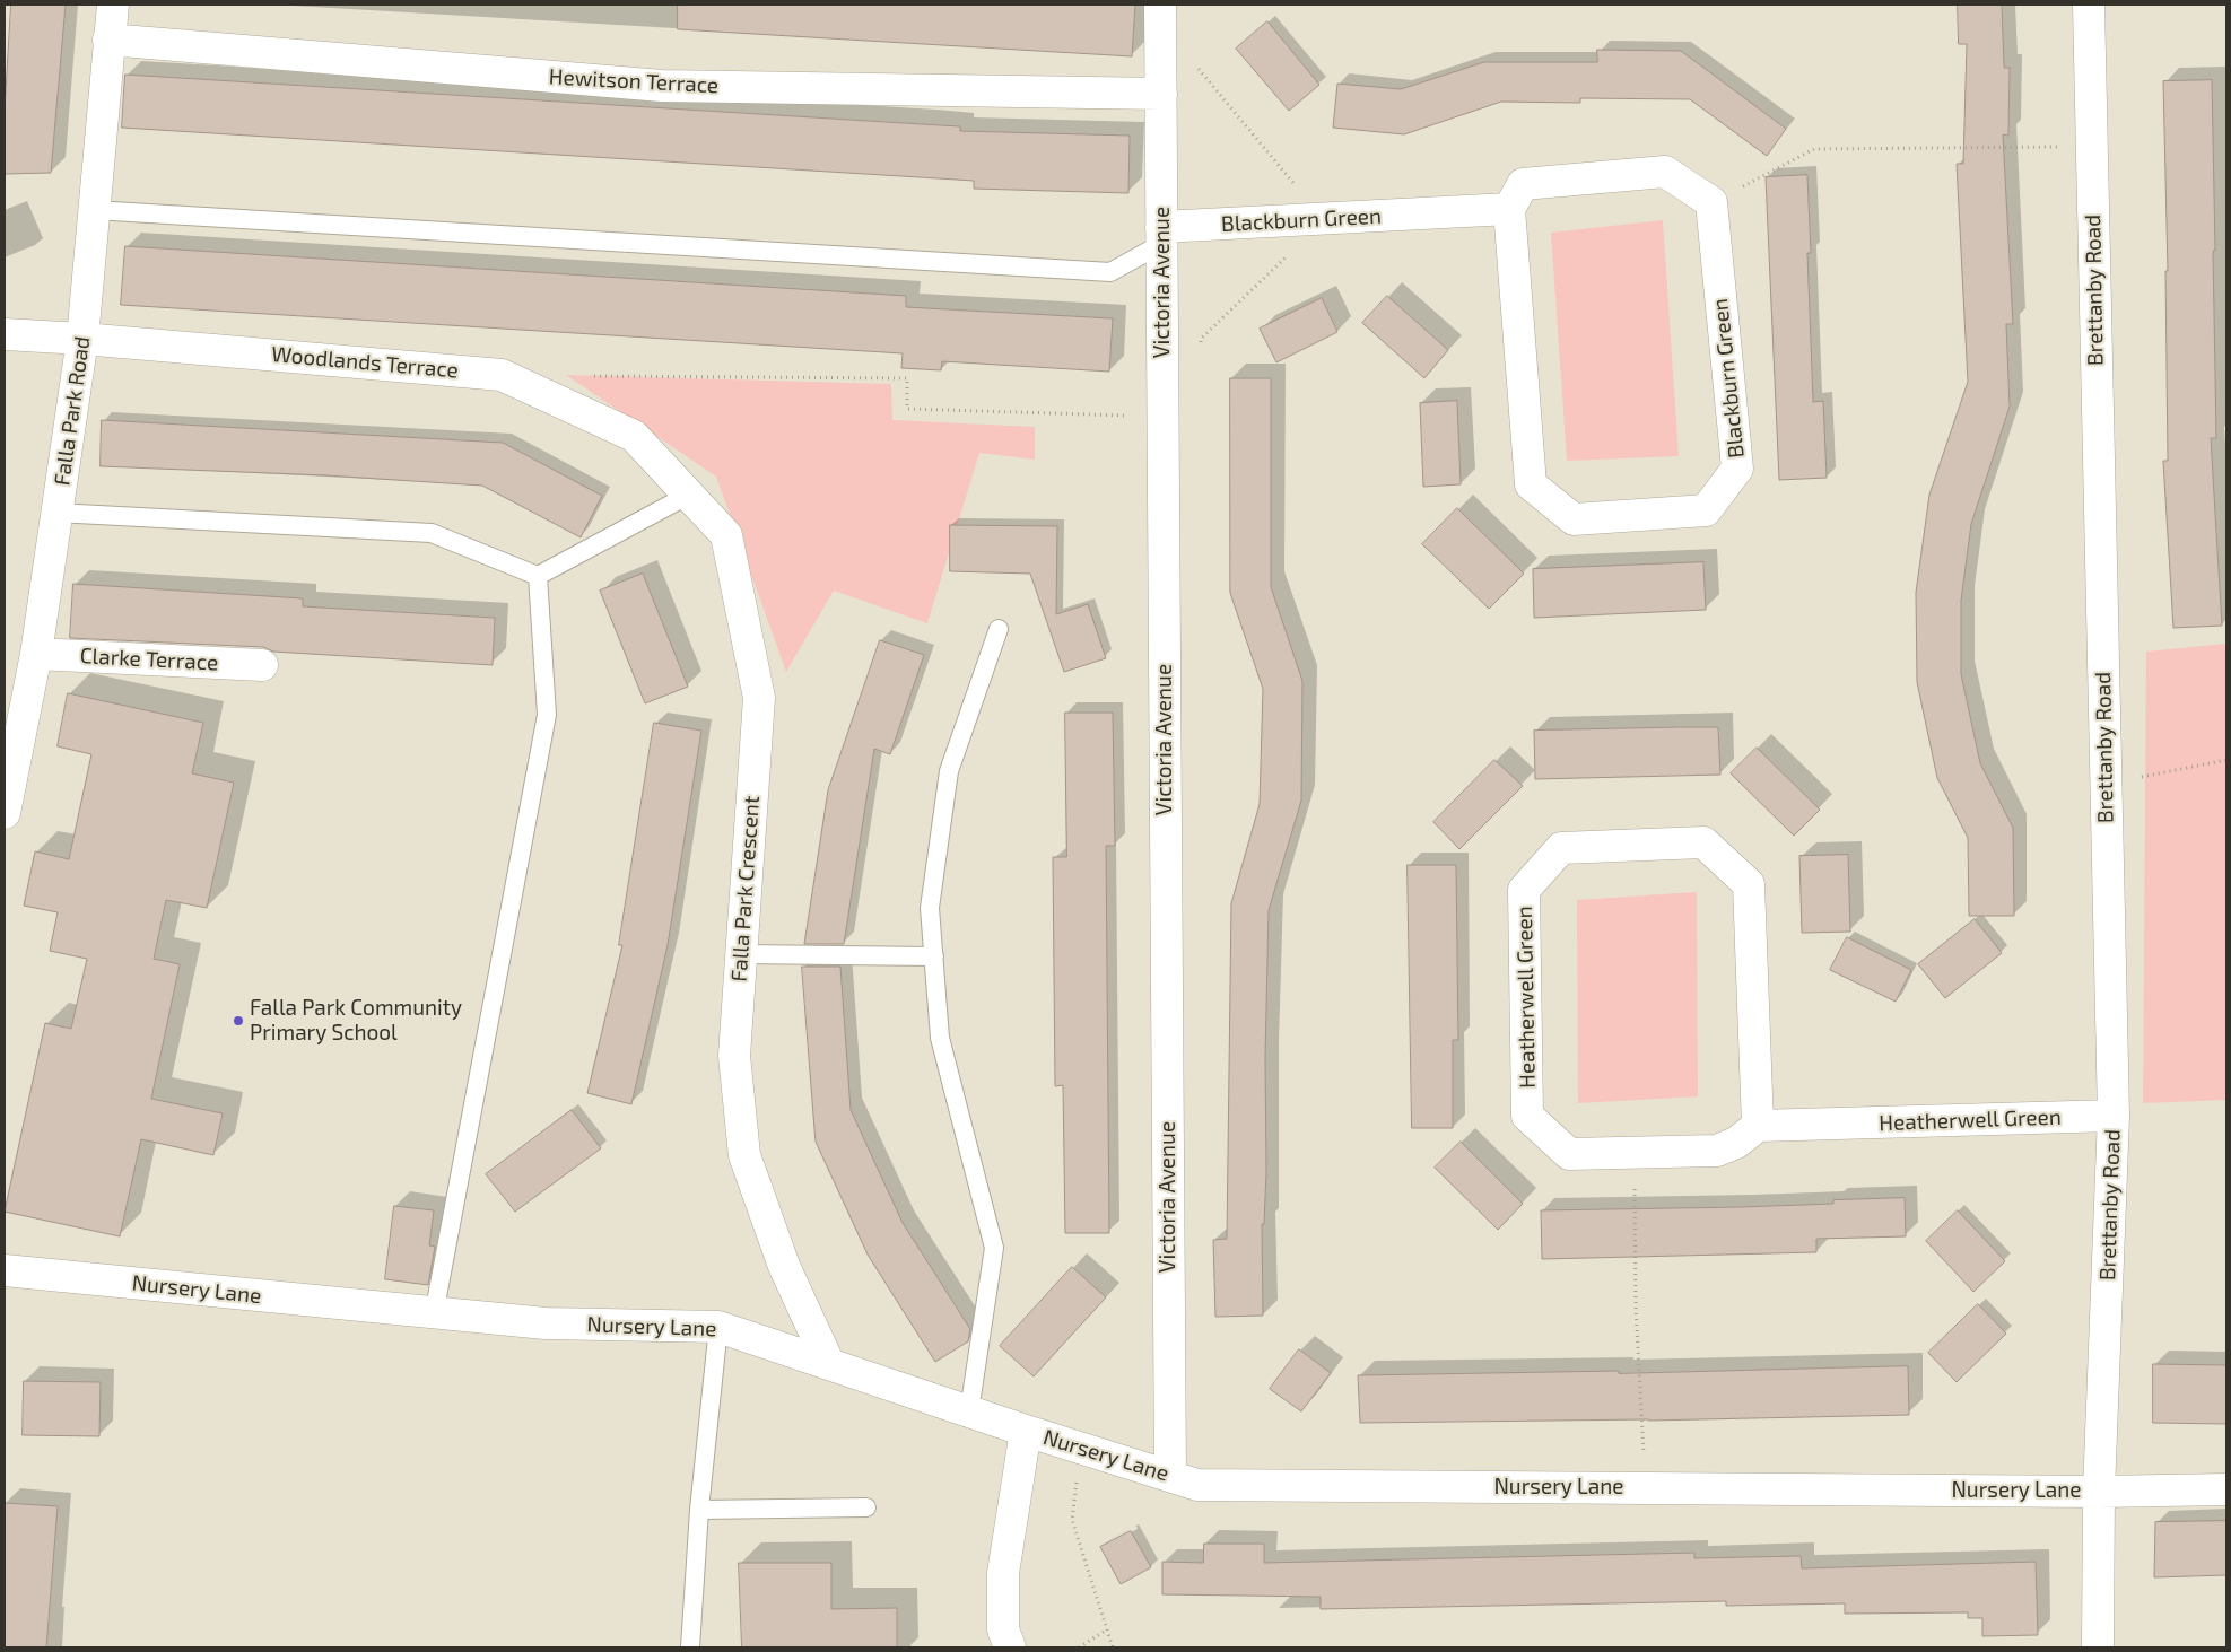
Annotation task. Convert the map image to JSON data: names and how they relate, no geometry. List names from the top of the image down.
{
  "streets": {
    "street": [
      "Hewitson Terrace",
      "Blackburn Green",
      "Victoria Avenue",
      "Brettanby Road",
      "Woodlands Terrace",
      "Falla Park Road",
      "Clarke Terrace",
      "Falla Park Crescent",
      "Heatherwell Green",
      "Nursery Lane"
    ]
  },
  "crossings": [
    ["Hewitson Terrace", "Victoria Avenue"],
    ["Hewitson Terrace", "Falla Park Road"],
    ["Blackburn Green", "Victoria Avenue"],
    ["Victoria Avenue", "Nursery Lane"],
    ["Brettanby Road", "Heatherwell Green"],
    ["Brettanby Road", "Nursery Lane"],
    ["Woodlands Terrace", "Falla Park Road"],
    ["Woodlands Terrace", "Falla Park Crescent"],
    ["Falla Park Road", "Clarke Terrace"],
    ["Falla Park Crescent", "Nursery Lane"]
  ],
  "places": ["Falla Park Community Primary School"]
}
